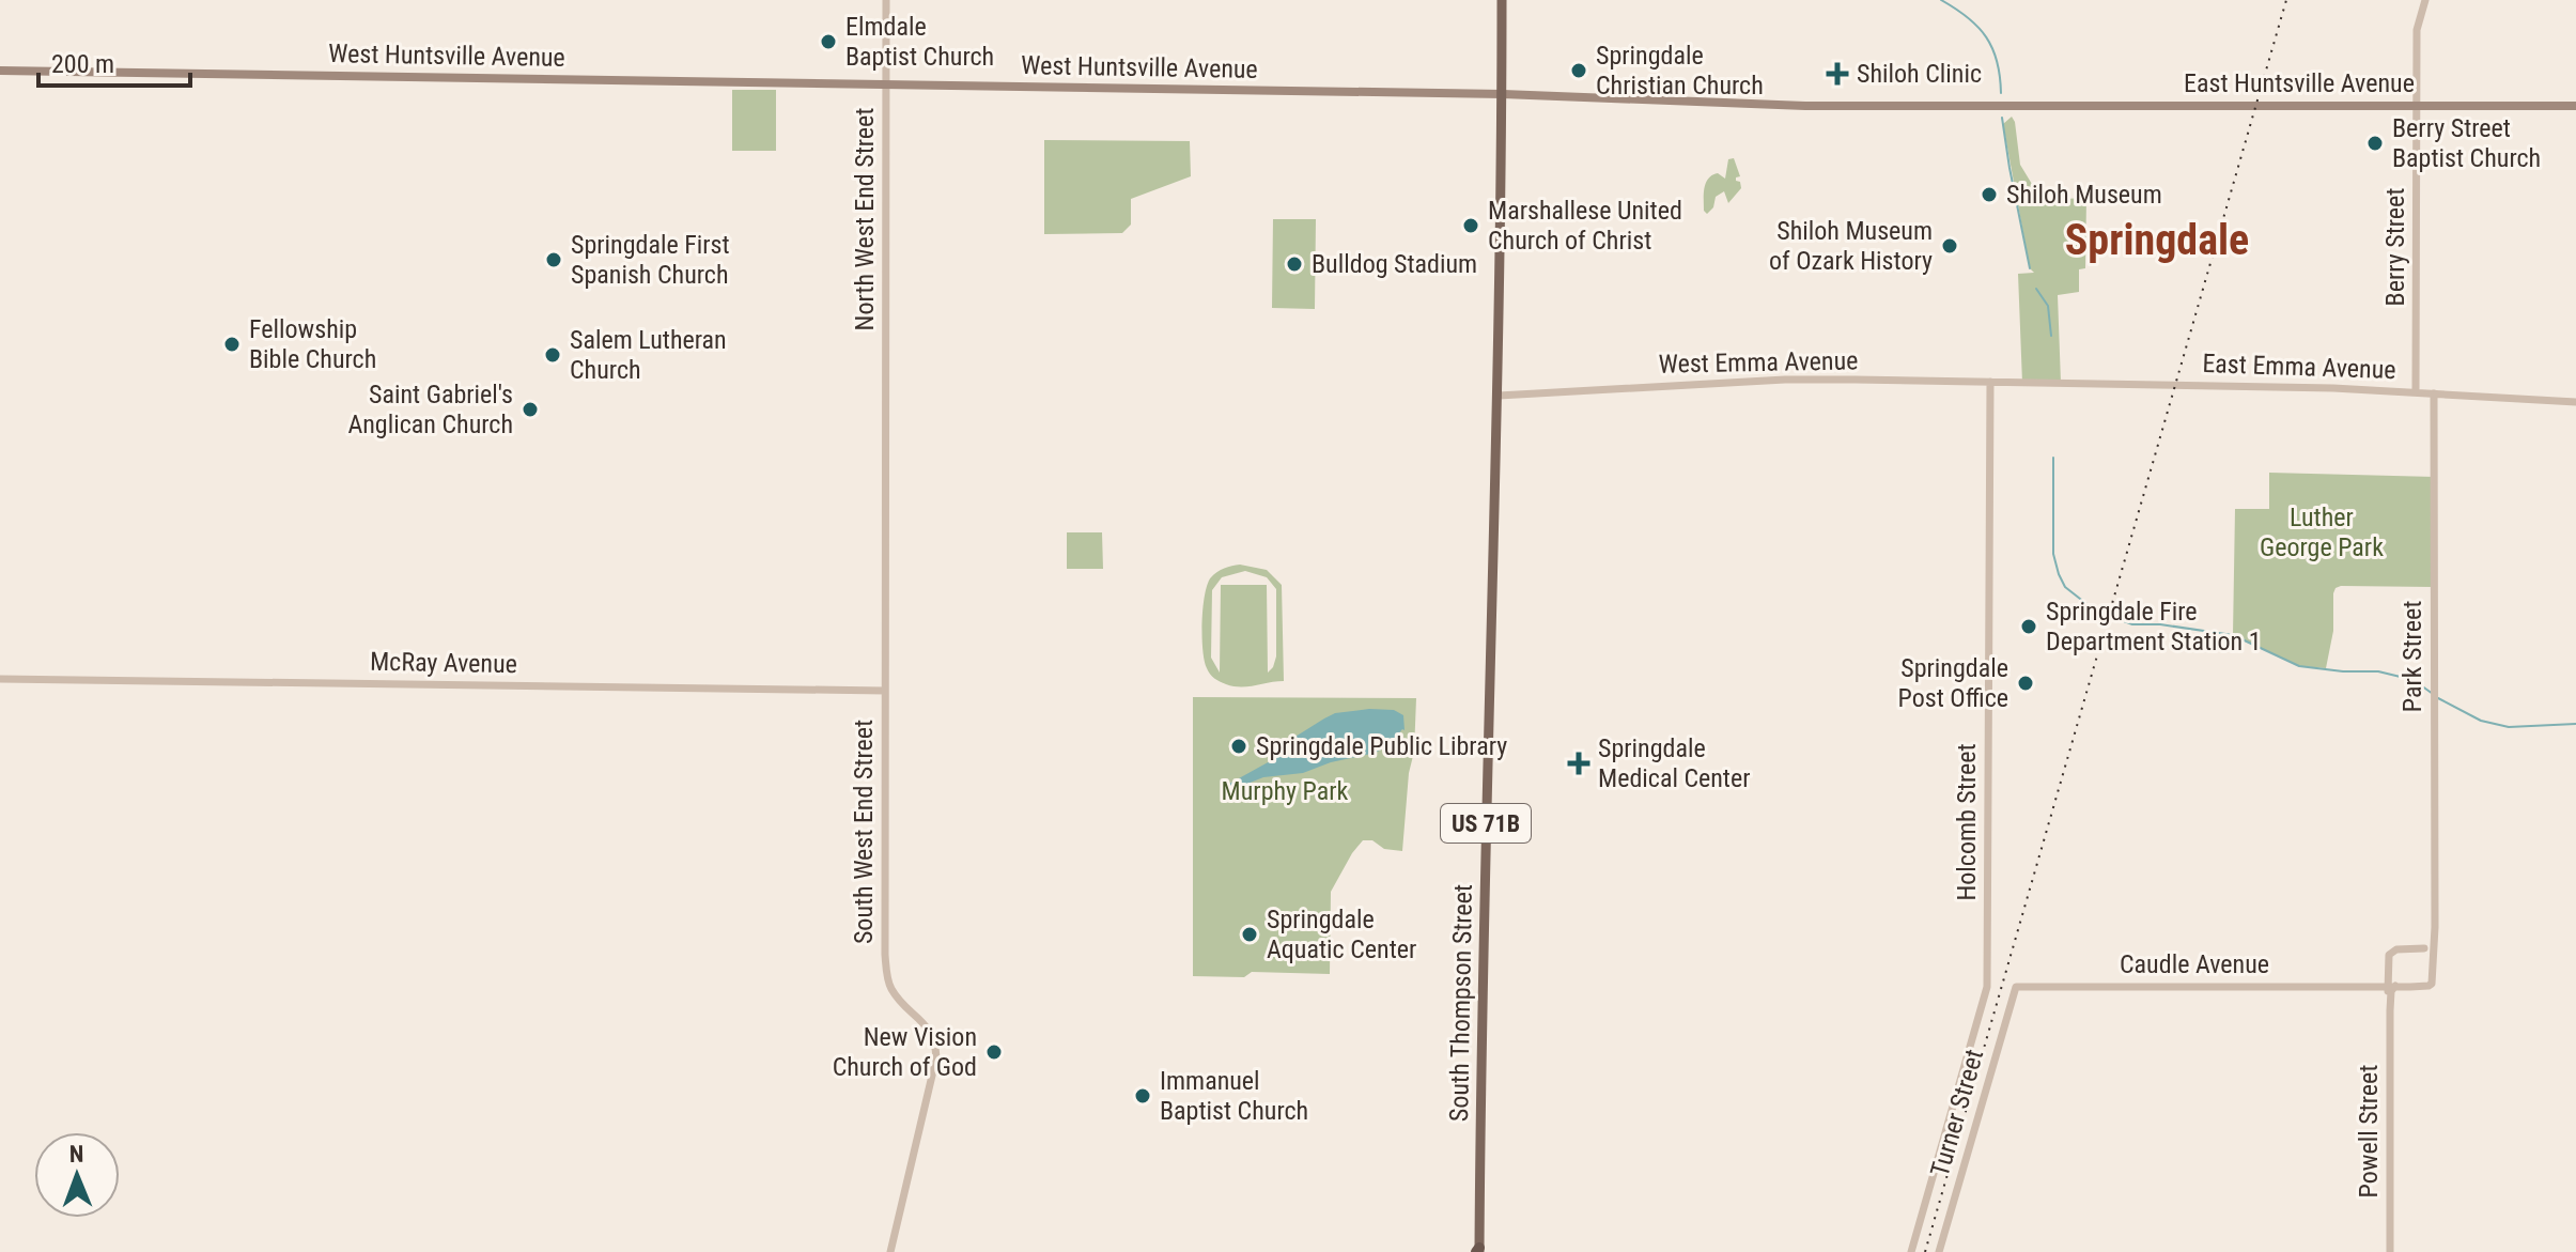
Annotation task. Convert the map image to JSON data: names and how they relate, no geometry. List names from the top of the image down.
{
  "streets": {
    "main road": [
      "West Huntsville Avenue",
      "East Huntsville Avenue",
      "US 71B",
      "South Thompson Street"
    ],
    "street": [
      "North West End Street",
      "Berry Street",
      "West Emma Avenue",
      "East Emma Avenue",
      "Park Street",
      "McRay Avenue",
      "Holcomb Street",
      "South West End Street",
      "Caudle Avenue",
      "Turner Street",
      "Powell Street"
    ]
  },
  "crossings": [
    ["West Huntsville Avenue", "East Huntsville Avenue"],
    ["West Huntsville Avenue", "North West End Street"],
    ["West Huntsville Avenue", "US 71B"],
    ["East Huntsville Avenue", "Berry Street"],
    ["North West End Street", "South West End Street"],
    ["Berry Street", "East Emma Avenue"],
    ["West Emma Avenue", "East Emma Avenue"],
    ["West Emma Avenue", "Holcomb Street"],
    ["West Emma Avenue", "US 71B"],
    ["West Emma Avenue", "South Thompson Street"],
    ["East Emma Avenue", "Park Street"],
    ["Park Street", "Caudle Avenue"],
    ["Park Street", "Powell Street"],
    ["McRay Avenue", "South West End Street"],
    ["US 71B", "South Thompson Street"],
    ["Caudle Avenue", "Turner Street"],
    ["Caudle Avenue", "Powell Street"]
  ],
  "districts": ["Springdale"],
  "parks": ["Luther George Park", "Murphy Park"],
  "places": {
    "other": [
      "Elmdale Baptist Church",
      "Springdale Christian Church",
      "Berry Street Baptist Church",
      "Shiloh Museum",
      "Marshallese United Church of Christ",
      "Shiloh Museum of Ozark History",
      "Springdale First Spanish Church",
      "Bulldog Stadium",
      "Fellowship Bible Church",
      "Salem Lutheran Church",
      "Saint Gabriel's Anglican Church",
      "Springdale Fire Department Station 1",
      "Springdale Post Office",
      "Springdale Public Library",
      "Springdale Aquatic Center",
      "New Vision Church of God",
      "Immanuel Baptist Church"
    ],
    "health": ["Shiloh Clinic", "Springdale Medical Center"]
  },
  "scale_bar": "200 m",
  "north": "top"
}
